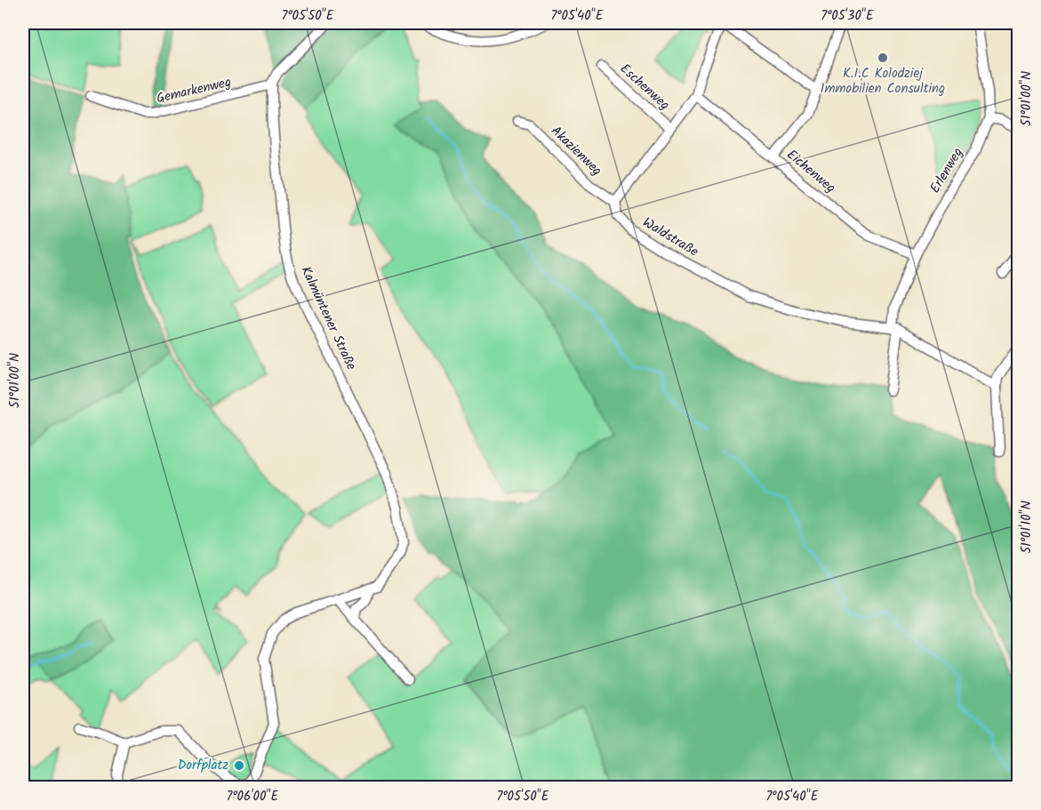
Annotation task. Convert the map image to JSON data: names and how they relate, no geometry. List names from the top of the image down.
{
  "streets": {
    "street": [
      "Eschenweg",
      "Gemarkenweg",
      "Akazienweg",
      "Erlenweg",
      "Eichenweg",
      "Waldstraße",
      "Kalmüntener Straße"
    ]
  },
  "crossings": [
    ["Gemarkenweg", "Kalmüntener Straße"],
    ["Akazienweg", "Waldstraße"],
    ["Erlenweg", "Eichenweg"],
    ["Erlenweg", "Waldstraße"]
  ],
  "places": ["K.I.C Kolodziej Immobilien Consulting", "Dorfplatz"],
  "coordinates": [
    "7°05'50\"E",
    "7°05'40\"E",
    "7°05'30\"E",
    "51°01'00\"N",
    "51°01'10\"N",
    "7°06'00\"E"
  ]
}
